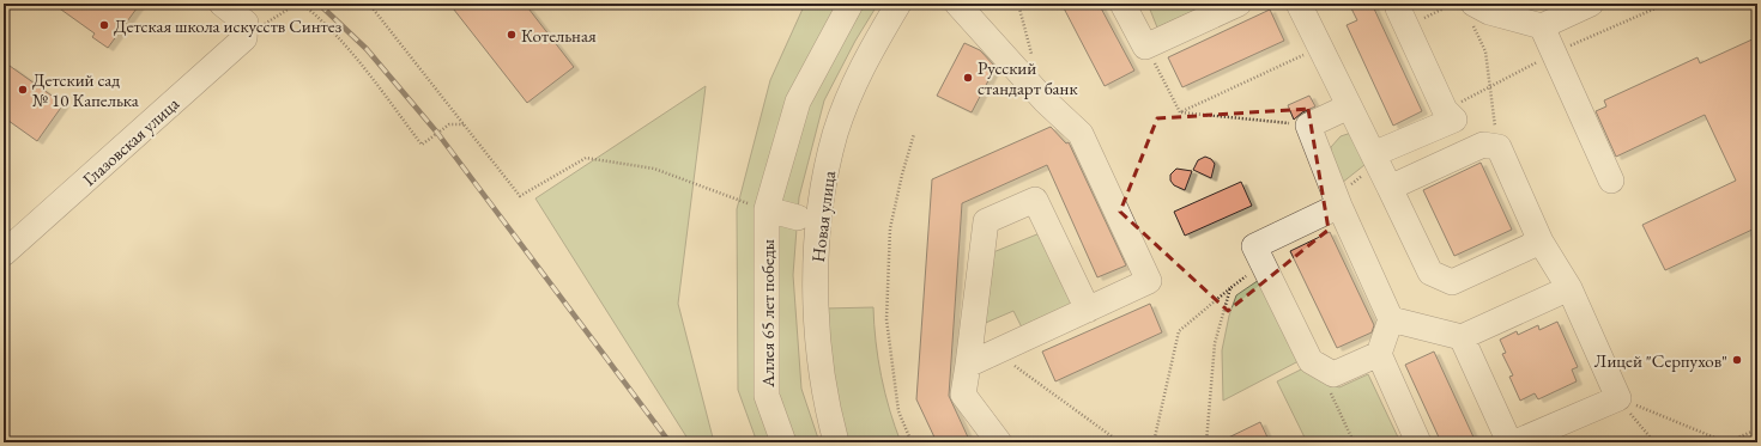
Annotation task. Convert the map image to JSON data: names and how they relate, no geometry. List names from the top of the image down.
{
  "streets": {
    "street": ["Глазовская улица", "Новая улица", "Аллея 65 лет победы"]
  },
  "places": [
    "Детская школа искусств Синтез",
    "Котельная",
    "Русский стандарт банк",
    "Детский сад № 10 Капелька",
    "Лицей \"Серпухов\""
  ]
}
